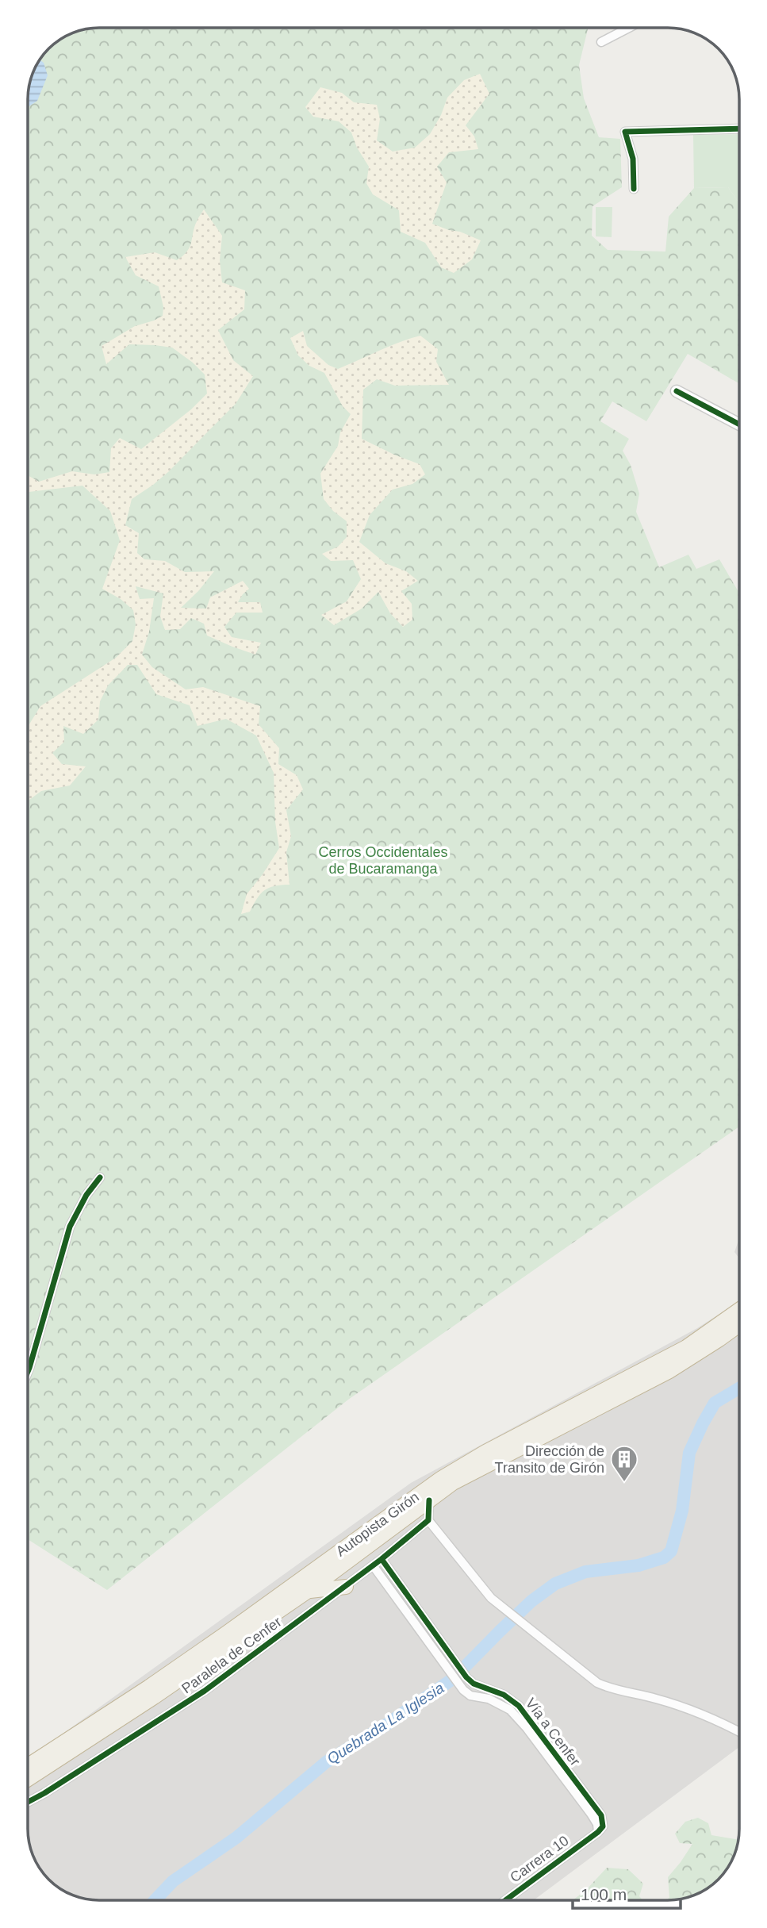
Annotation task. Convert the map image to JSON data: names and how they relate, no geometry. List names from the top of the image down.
{
  "streets": {
    "highway": ["Autopista Girón"],
    "street": ["Paralela de Cenfer", "Vía a Cenfer", "Carrera 10"]
  },
  "crossings": [
    ["Paralela de Cenfer", "Vía a Cenfer"],
    ["Vía a Cenfer", "Carrera 10"]
  ],
  "water": ["Quebrada La Iglesia"],
  "parks": ["Cerros Occidentales de Bucaramanga"],
  "places": {
    "building": ["Dirección de Transito de Girón"]
  },
  "scale_bar": "100 m"
}
